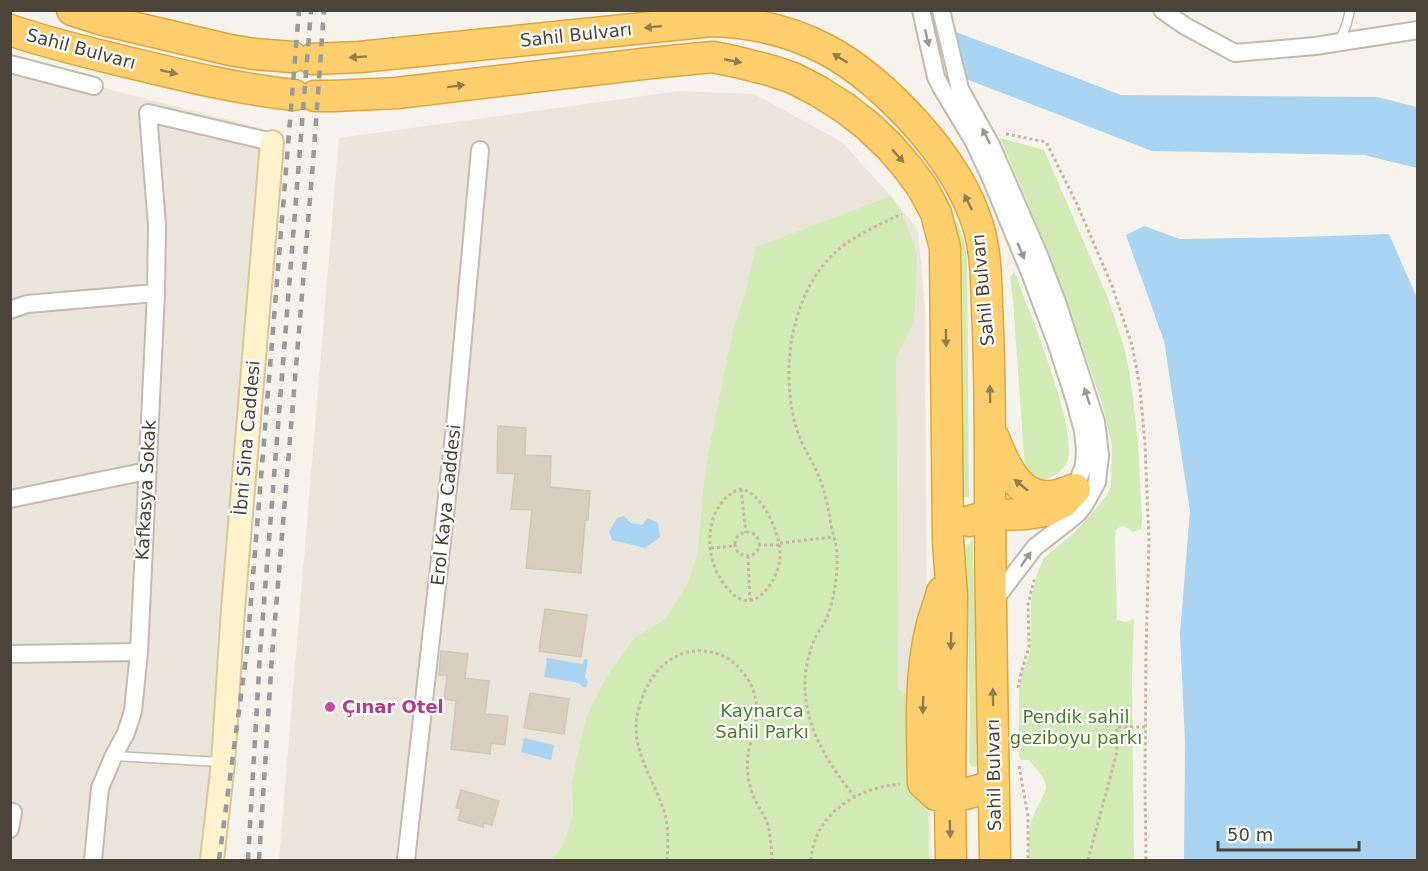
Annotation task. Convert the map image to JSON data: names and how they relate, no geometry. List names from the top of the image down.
{
  "streets": {
    "highway": ["Sahil Bulvarı"],
    "street": ["İbni Sina Caddesi", "Kafkasya Sokak", "Erol Kaya Caddesi"]
  },
  "crossings": [
    ["İbni Sina Caddesi", "Kafkasya Sokak"]
  ],
  "parks": ["Kaynarca Sahil Parkı", "Pendik sahil geziboyu parkı"],
  "places": ["Çınar Otel"],
  "scale_bar": "50 m"
}
